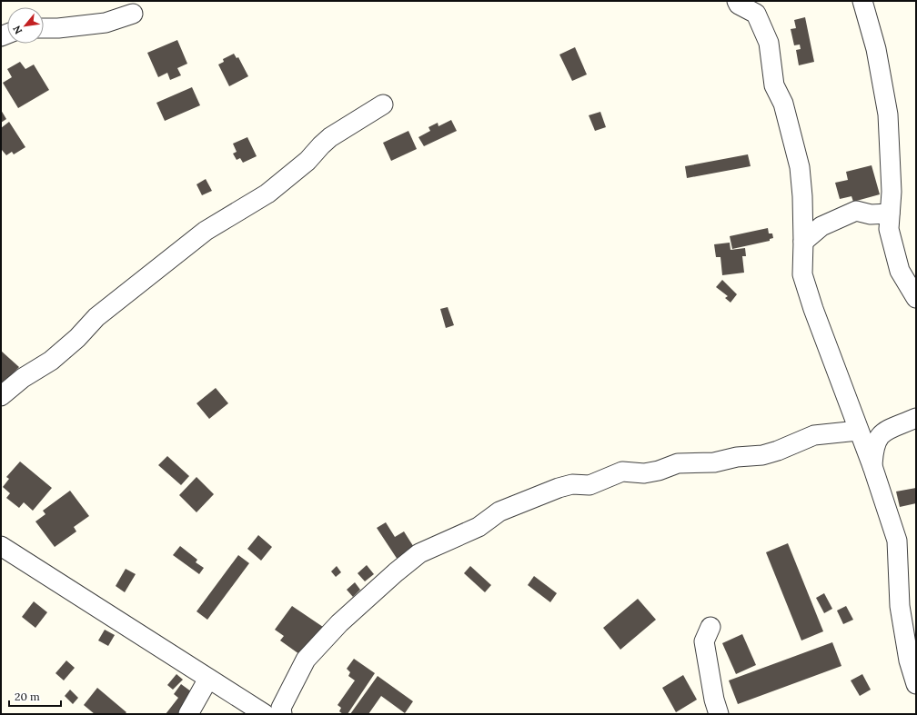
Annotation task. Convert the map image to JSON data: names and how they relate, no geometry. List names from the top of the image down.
{
  "scale_bar": "20 m",
  "north": "bottom left"
}
